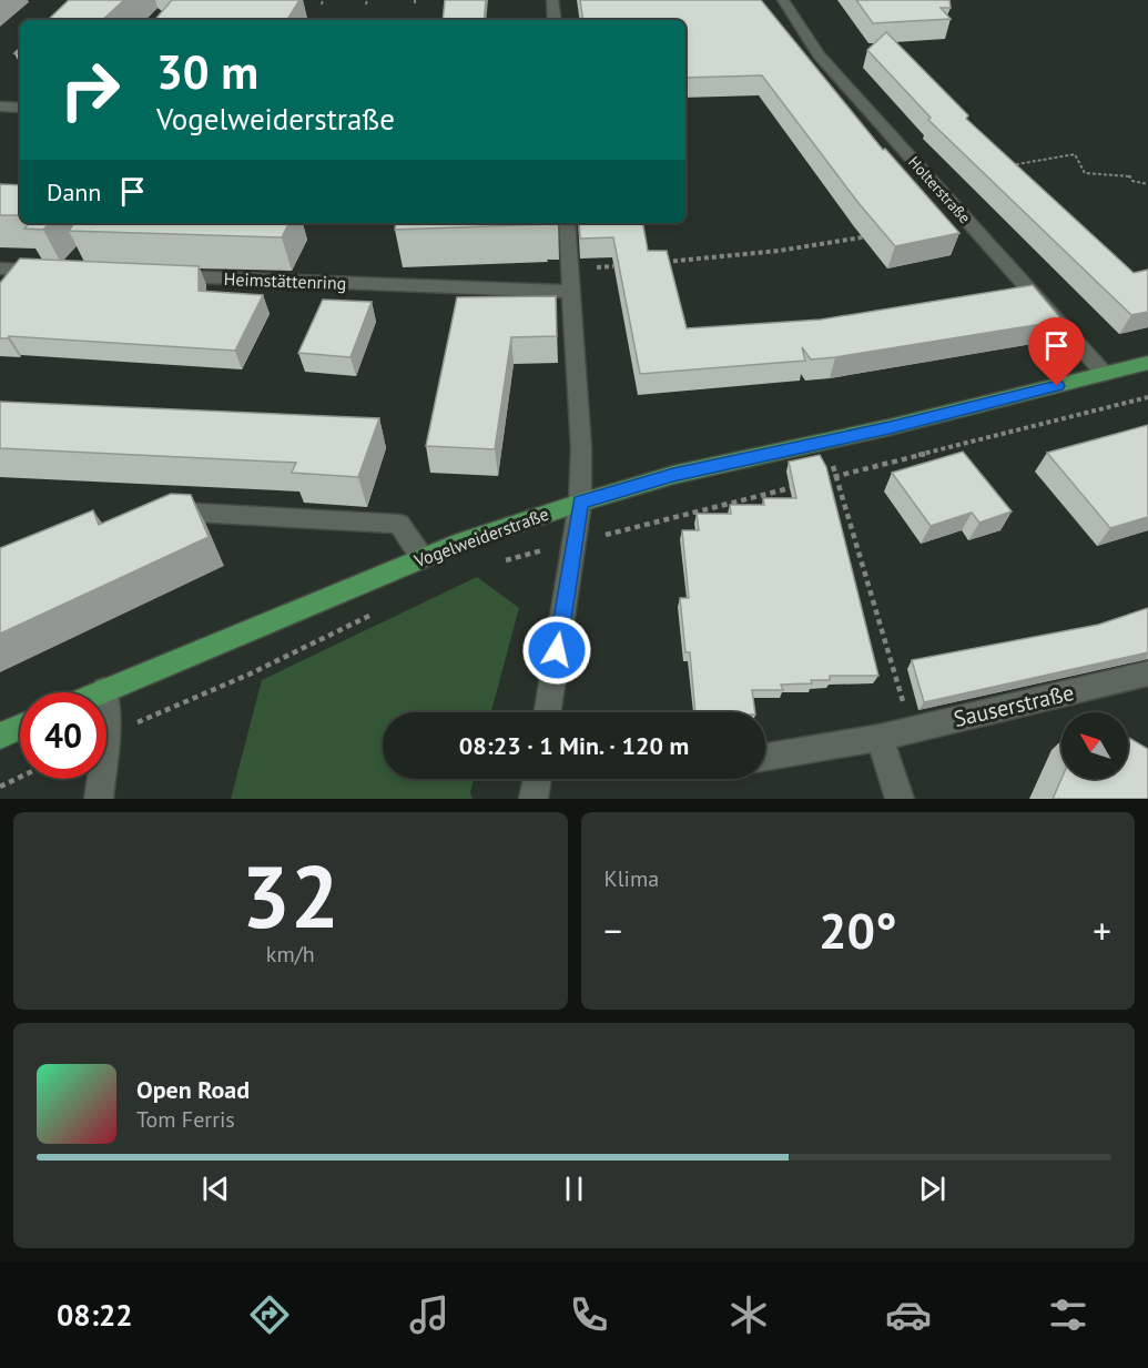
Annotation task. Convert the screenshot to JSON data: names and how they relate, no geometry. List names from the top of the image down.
{
  "streets": {
    "main road": ["Vogelweiderstraße"],
    "street": ["Holterstraße", "Heimstättenring", "Sauserstraße"]
  },
  "crossings": [
    ["Holterstraße", "Vogelweiderstraße"]
  ],
  "north": "top left",
  "page": {
    "turn": ["30 m", "Vogelweiderstraße"],
    "then": "Dann",
    "limit": "40",
    "trip": "08:23 · 1 Min. · 120 m",
    "tile": [
      ["32", "km/h"],
      "Klima"
    ],
    "heat": ["−", "20°", "+"],
    "song": ["Open Road", "Tom Ferris"],
    "tabs": "08:22"
  }
}
